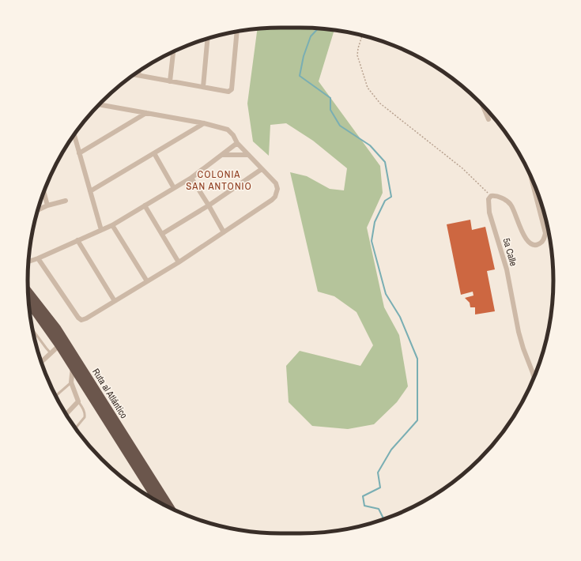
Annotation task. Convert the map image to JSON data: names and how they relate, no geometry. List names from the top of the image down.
{
  "streets": {
    "highway": ["Ruta al Atlántico"],
    "street": ["5a Calle"]
  },
  "districts": ["COLONIA SAN ANTONIO"]
}
